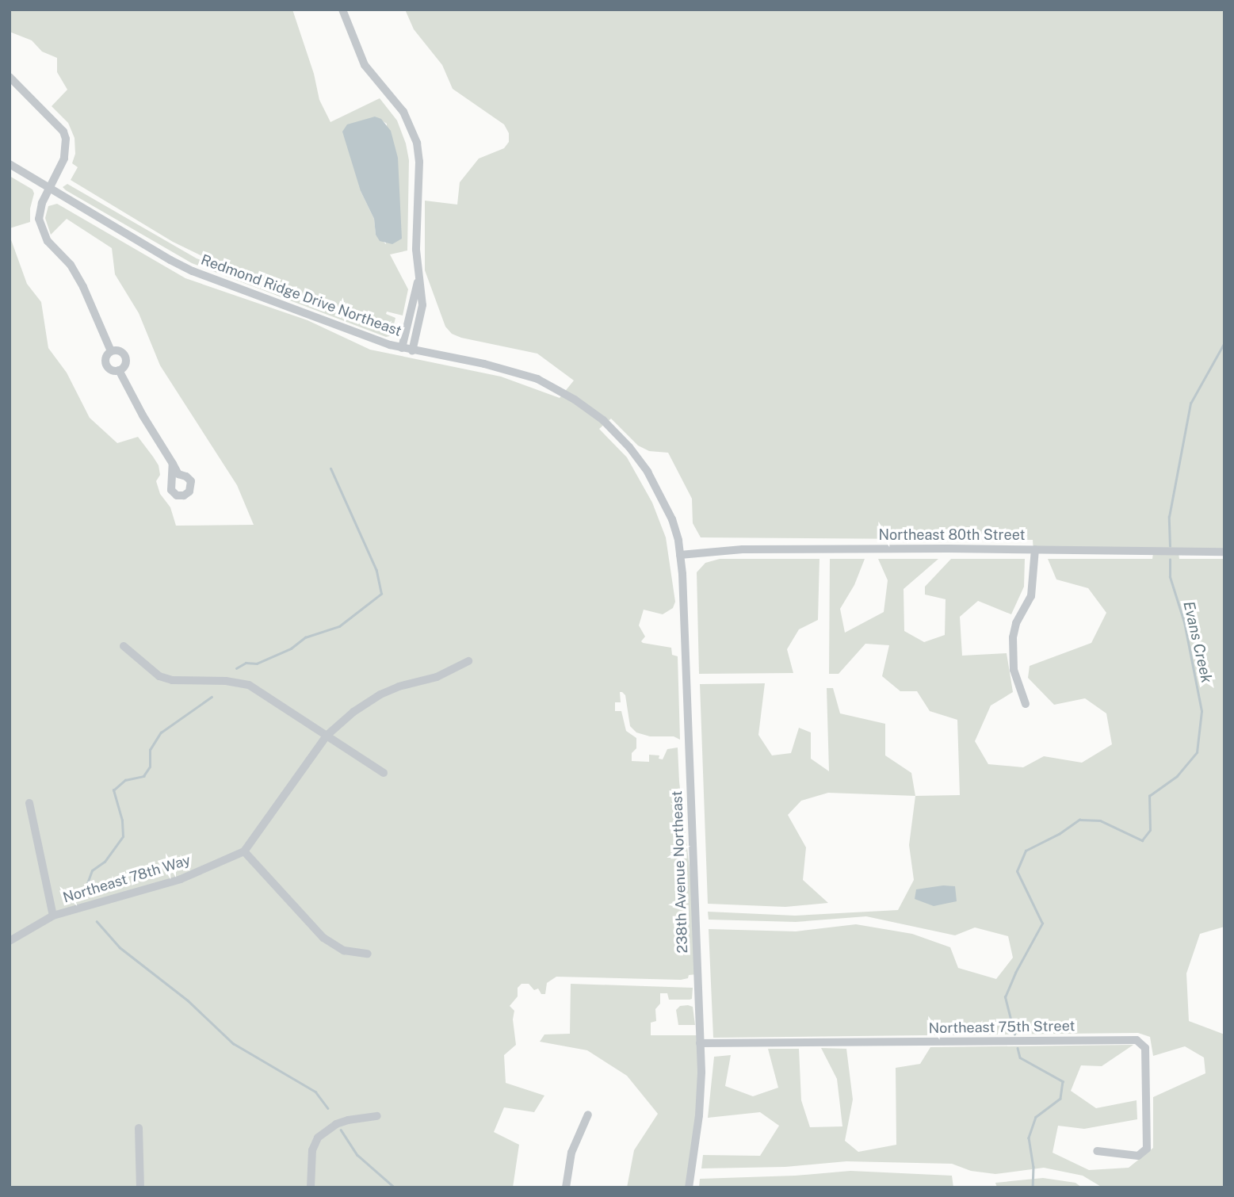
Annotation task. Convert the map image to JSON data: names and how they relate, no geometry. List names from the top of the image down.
{
  "streets": {
    "street": [
      "Redmond Ridge Drive Northeast",
      "Northeast 80th Street",
      "238th Avenue Northeast",
      "Northeast 78th Way",
      "Northeast 75th Street"
    ]
  },
  "crossings": [
    ["Redmond Ridge Drive Northeast", "Northeast 80th Street"],
    ["Redmond Ridge Drive Northeast", "238th Avenue Northeast"],
    ["Northeast 80th Street", "238th Avenue Northeast"],
    ["238th Avenue Northeast", "Northeast 75th Street"]
  ],
  "water": ["Evans Creek"]
}
